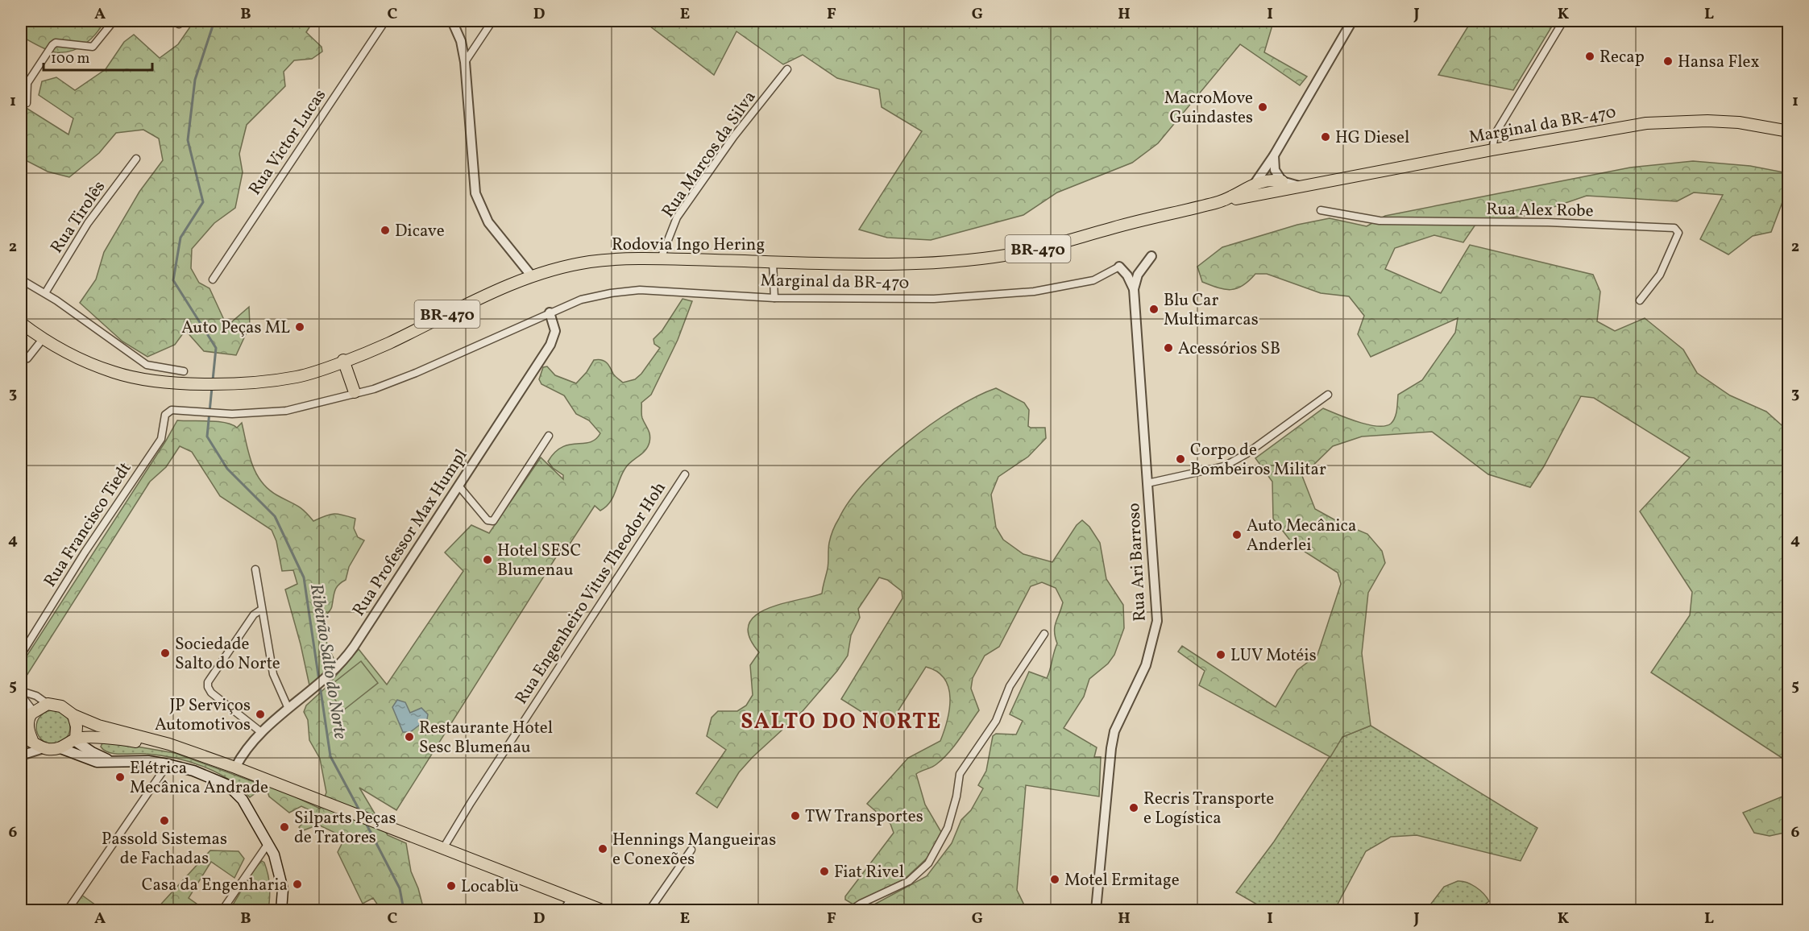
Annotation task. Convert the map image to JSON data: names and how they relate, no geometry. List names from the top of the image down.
{
  "streets": {
    "main road": ["Marginal da BR-470", "Rodovia Ingo Hering", "BR-470"],
    "street": [
      "Rua Victor Lucas",
      "Rua Marcos da Silva",
      "Rua Alex Robe",
      "Rua Tirolês",
      "Rua Francisco Tiedt",
      "Rua Professor Max Humpl",
      "Rua Ari Barroso",
      "Rua Engenheiro Vitus Theodor Hoh"
    ]
  },
  "crossings": [
    ["Marginal da BR-470", "Rodovia Ingo Hering"],
    ["Marginal da BR-470", "Rua Francisco Tiedt"],
    ["Marginal da BR-470", "Rua Professor Max Humpl"],
    ["Marginal da BR-470", "Rua Ari Barroso"],
    ["Rua Marcos da Silva", "Rodovia Ingo Hering"]
  ],
  "districts": ["SALTO DO NORTE"],
  "water": ["Ribeirão Salto do Norte"],
  "places": [
    "Recap",
    "Hansa Flex",
    "MacroMove Guindastes",
    "HG Diesel",
    "Dicave",
    "Blu Car Multimarcas",
    "Auto Peças ML",
    "Acessórios SB",
    "Corpo de Bombeiros Militar",
    "Auto Mecânica Anderlei",
    "Hotel SESC Blumenau",
    "Sociedade Salto do Norte",
    "LUV Motéis",
    "JP Serviços Automotivos",
    "Restaurante Hotel Sesc Blumenau",
    "Elétrica Mecânica Andrade",
    "Recris Transporte e Logística",
    "TW Transportes",
    "Passold Sistemas de Fachadas",
    "Silparts Peças de Tratores",
    "Hennings Mangueiras e Conexões",
    "Fiat Rivel",
    "Motel Ermitage",
    "Casa da Engenharia",
    "Locablu"
  ],
  "scale_bar": "100 m",
  "grid": {
    "columns": [
      "A",
      "B",
      "C",
      "D",
      "E",
      "F",
      "G",
      "H",
      "I",
      "J",
      "K",
      "L"
    ],
    "rows": [
      "1",
      "2",
      "3",
      "4",
      "5",
      "6"
    ]
  }
}
